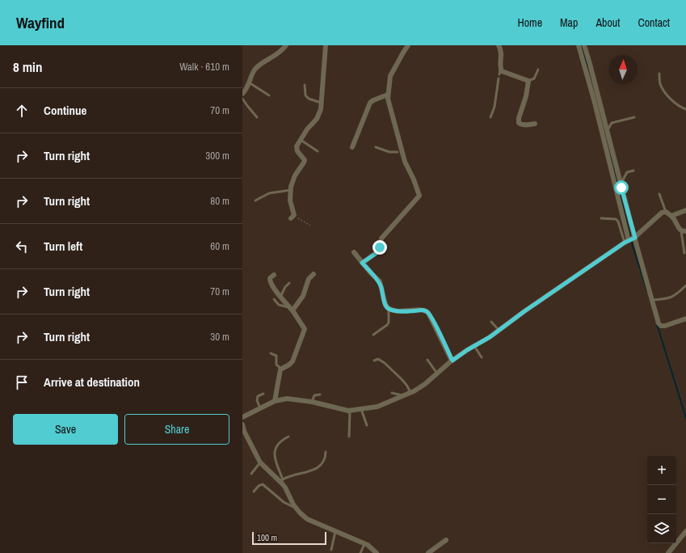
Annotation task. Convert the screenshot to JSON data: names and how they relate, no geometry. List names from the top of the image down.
{
  "scale_bar": "100 m",
  "north": "top",
  "page": {
    "header": "Wayfind",
    "nav": [
      "Home",
      "Map",
      "About",
      "Contact"
    ],
    "heading": ["8 min", "Walk · 610 m"],
    "list": [
      ["Continue", "70 m"],
      ["Turn right", "300 m"],
      ["Turn right", "80 m"],
      ["Turn left", "60 m"],
      ["Turn right", "70 m"],
      ["Turn right", "30 m"],
      "Arrive at destination"
    ],
    "buttons": ["Save", "Share"],
    "map_buttons": ["+", "−"],
    "scale": "100 m"
  }
}
